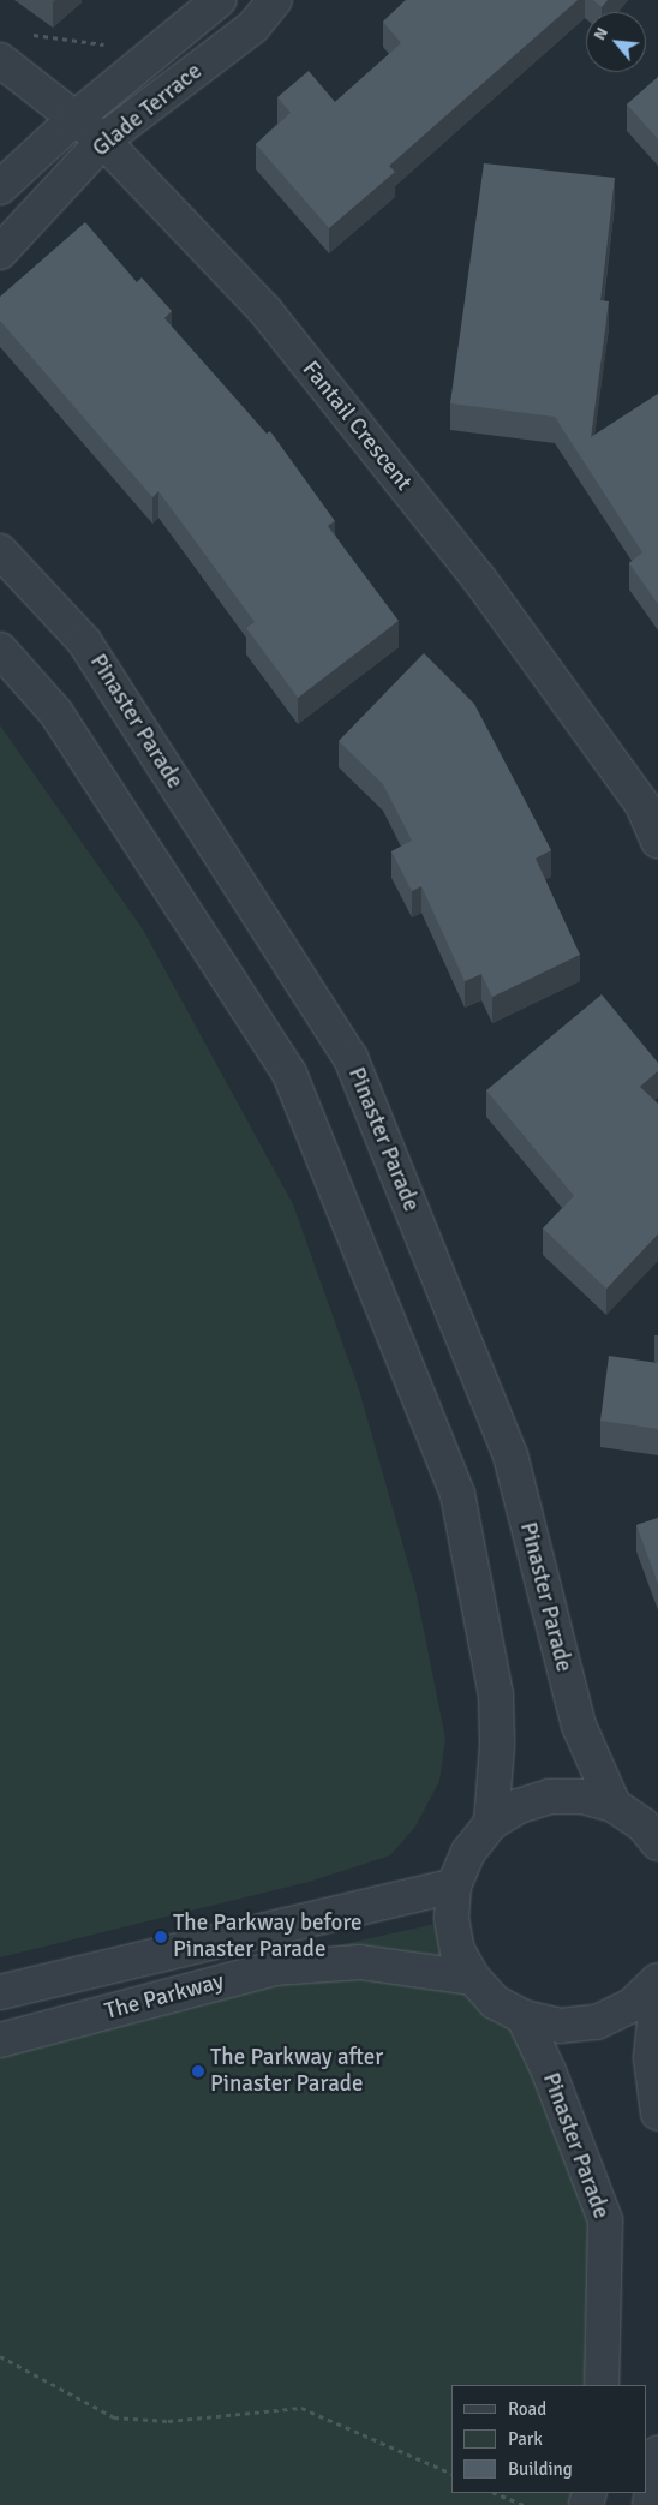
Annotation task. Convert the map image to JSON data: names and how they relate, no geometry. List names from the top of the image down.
{
  "streets": {
    "street": [
      "Glade Terrace",
      "Fantail Crescent",
      "Pinaster Parade",
      "The Parkway"
    ]
  },
  "crossings": [
    ["Glade Terrace", "Fantail Crescent"]
  ],
  "places": ["The Parkway before Pinaster Parade", "The Parkway after Pinaster Parade"],
  "legend": ["Road", "Park", "Building"],
  "north": "top left"
}
